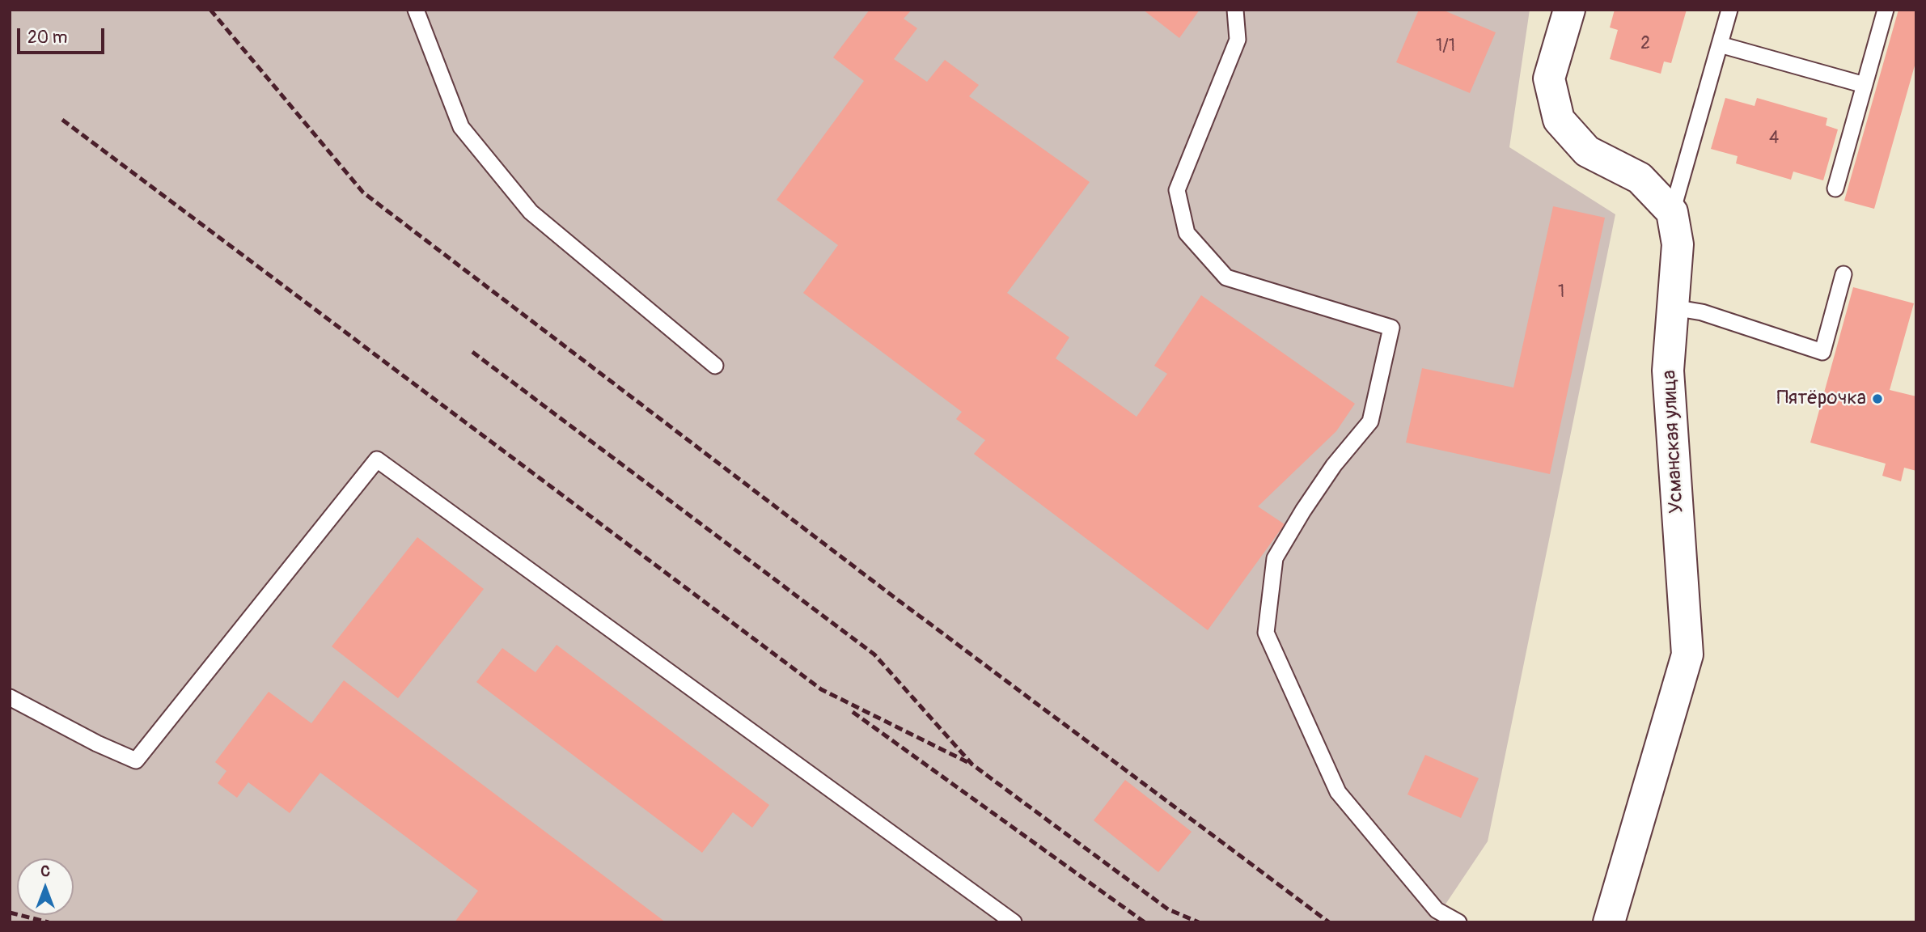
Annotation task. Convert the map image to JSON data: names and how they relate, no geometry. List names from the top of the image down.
{
  "streets": {
    "street": ["Усманская улица"]
  },
  "places": ["Пятёрочка"],
  "house_numbers": [
    "2",
    "1/1",
    "4",
    "1"
  ],
  "scale_bar": "20 m",
  "north": "top"
}
